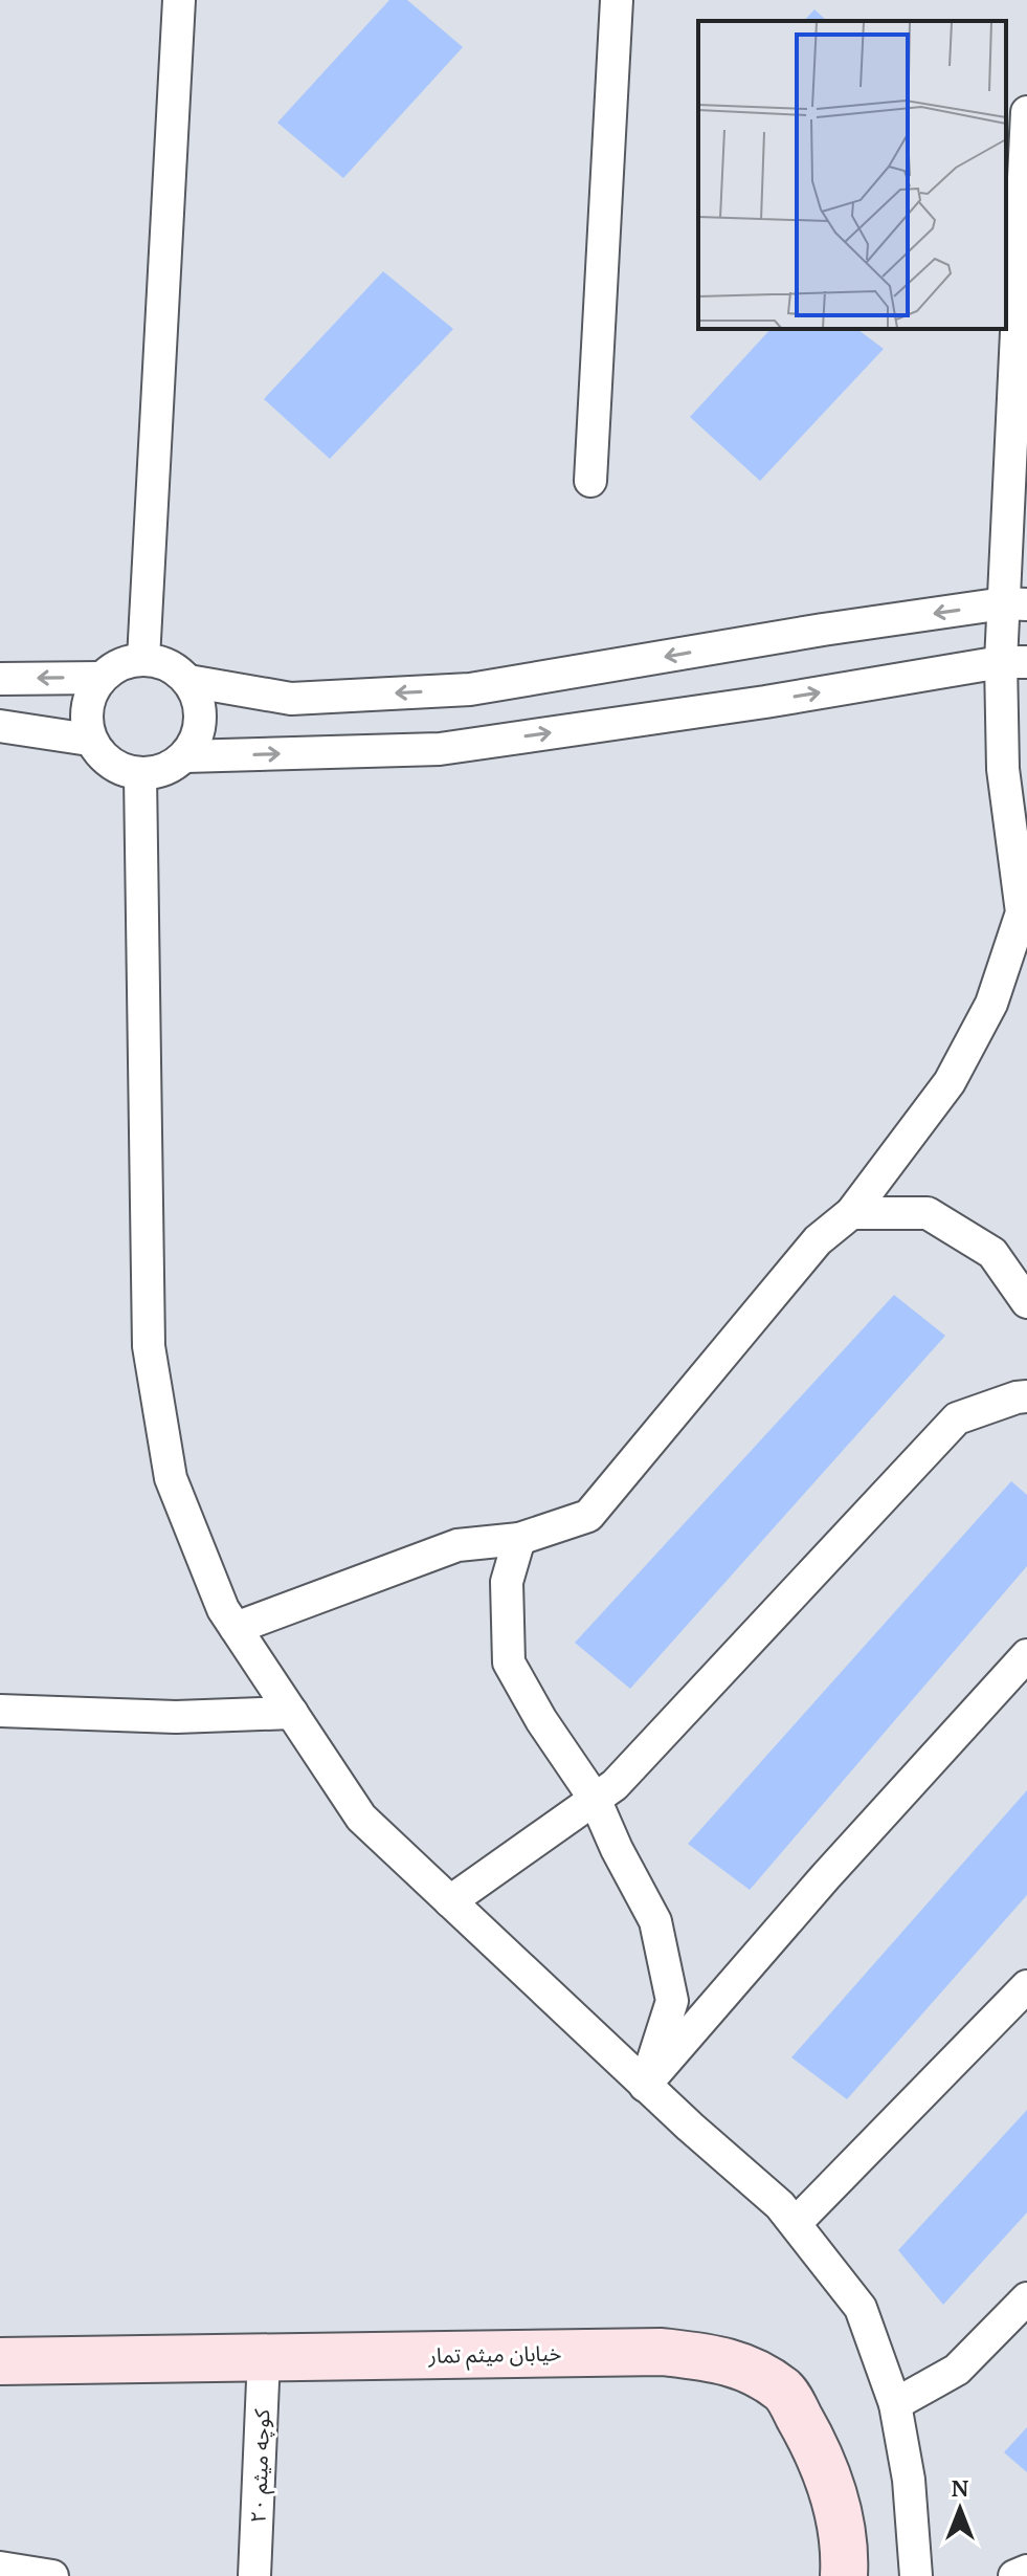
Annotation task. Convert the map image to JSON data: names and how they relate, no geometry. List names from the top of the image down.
{
  "streets": {
    "street": ["خیابان میثم تمار", "کوچه میثم ۲۰"]
  },
  "crossings": [
    ["خیابان میثم تمار", "کوچه میثم ۲۰"]
  ],
  "north": "top"
}
